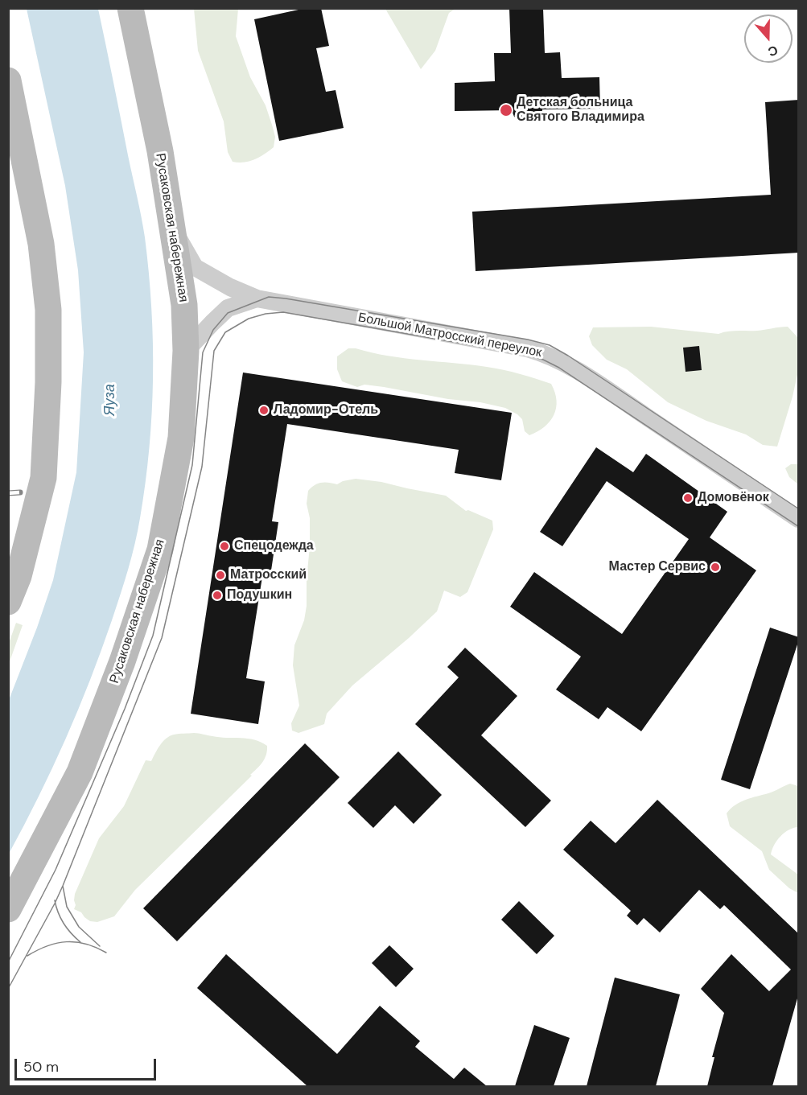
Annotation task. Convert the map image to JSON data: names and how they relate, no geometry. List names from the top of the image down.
{
  "streets": {
    "main road": ["Русаковская набережная"],
    "street": ["Большой Матросский переулок"]
  },
  "crossings": [
    ["Русаковская набережная", "Большой Матросский переулок"]
  ],
  "water": ["Яуза"],
  "places": [
    "Детская больница Святого Владимира",
    "Ладомир-Отель",
    "Домовёнок",
    "Спецодежда",
    "Мастер Сервис",
    "Матросский",
    "Подушкин"
  ],
  "scale_bar": "50 m",
  "north": "bottom"
}
